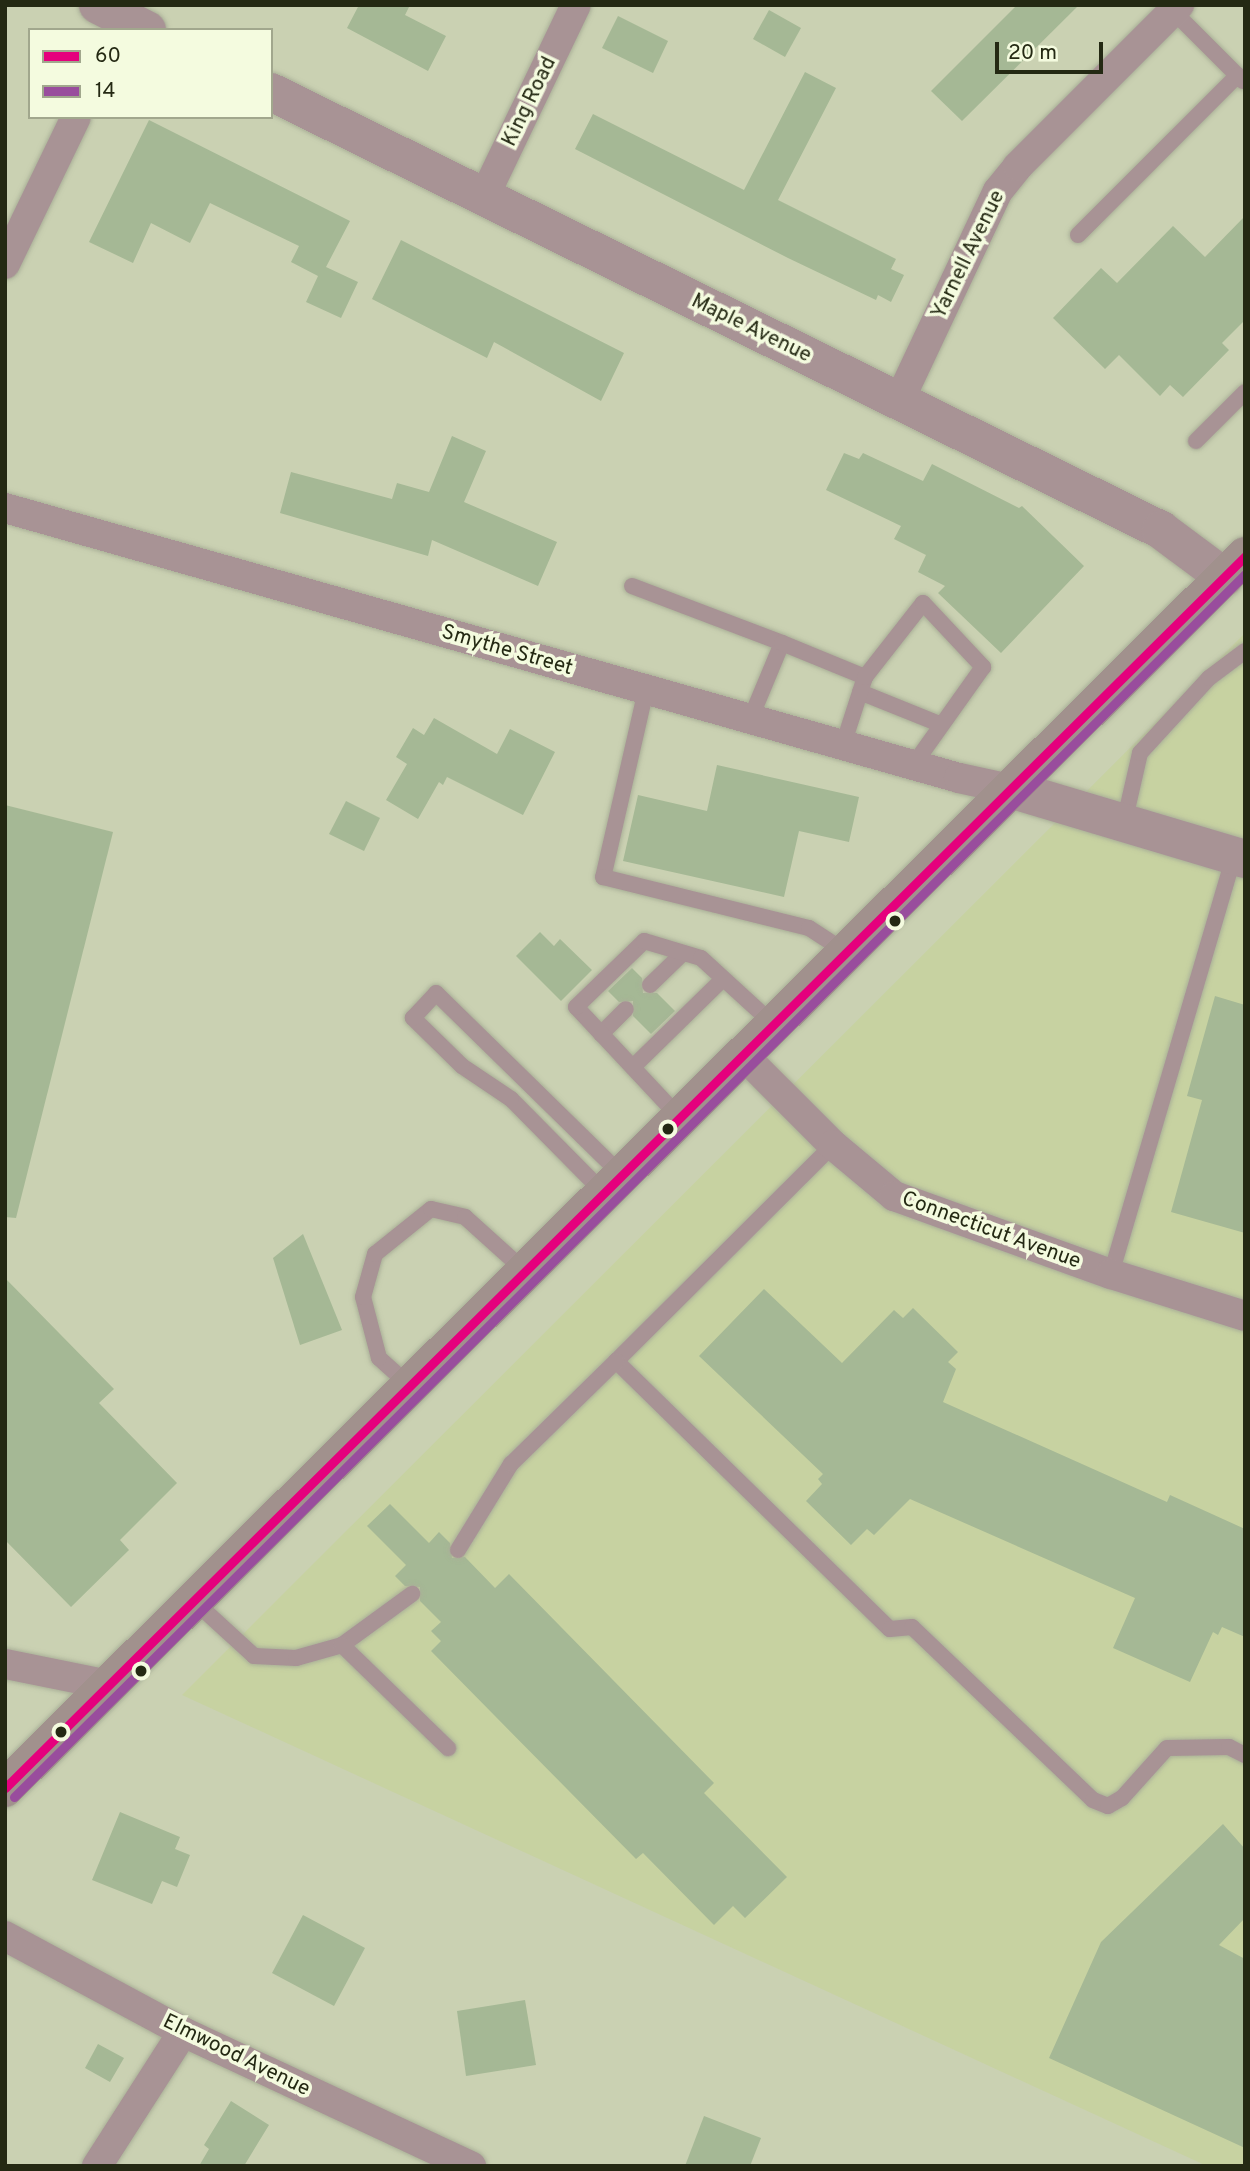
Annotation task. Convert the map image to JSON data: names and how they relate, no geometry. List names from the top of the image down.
{
  "streets": {
    "street": [
      "King Road",
      "Yarnell Avenue",
      "Maple Avenue",
      "Smythe Street",
      "Connecticut Avenue",
      "Elmwood Avenue"
    ]
  },
  "crossings": [
    ["King Road", "Maple Avenue"],
    ["Yarnell Avenue", "Maple Avenue"]
  ],
  "lines": ["transit line 60", "transit line 14"],
  "legend": ["60", "14"],
  "scale_bar": "20 m"
}
